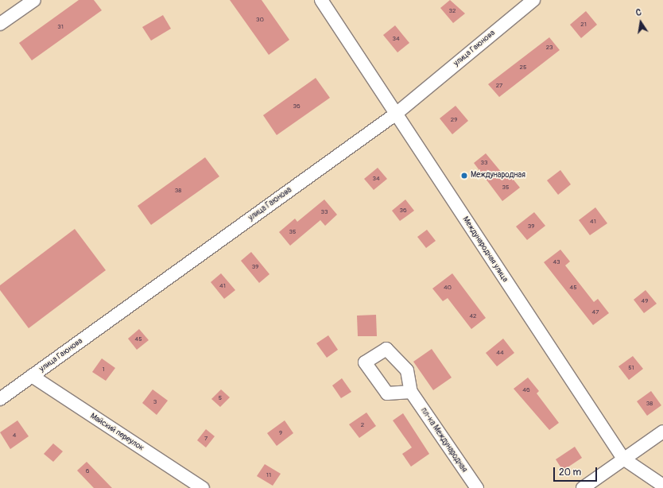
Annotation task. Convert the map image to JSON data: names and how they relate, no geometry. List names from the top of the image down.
{
  "streets": {
    "street": [
      "улица Гаюнова",
      "Международная улица",
      "Майский переулок",
      "пл-ка Международная"
    ]
  },
  "crossings": [
    ["улица Гаюнова", "Международная улица"],
    ["улица Гаюнова", "Майский переулок"]
  ],
  "places": ["Международная"],
  "house_numbers": [
    "32",
    "30",
    "21",
    "31",
    "34",
    "23",
    "25",
    "27",
    "36",
    "29",
    "33",
    "34",
    "35",
    "38",
    "36",
    "33",
    "41",
    "39",
    "35",
    "43",
    "39",
    "41",
    "40",
    "45",
    "49",
    "47",
    "42",
    "45",
    "44",
    "51",
    "1",
    "46",
    "5",
    "3",
    "38",
    "2",
    "9",
    "4",
    "7",
    "6",
    "11"
  ],
  "scale_bar": "20 m",
  "north": "top"
}
